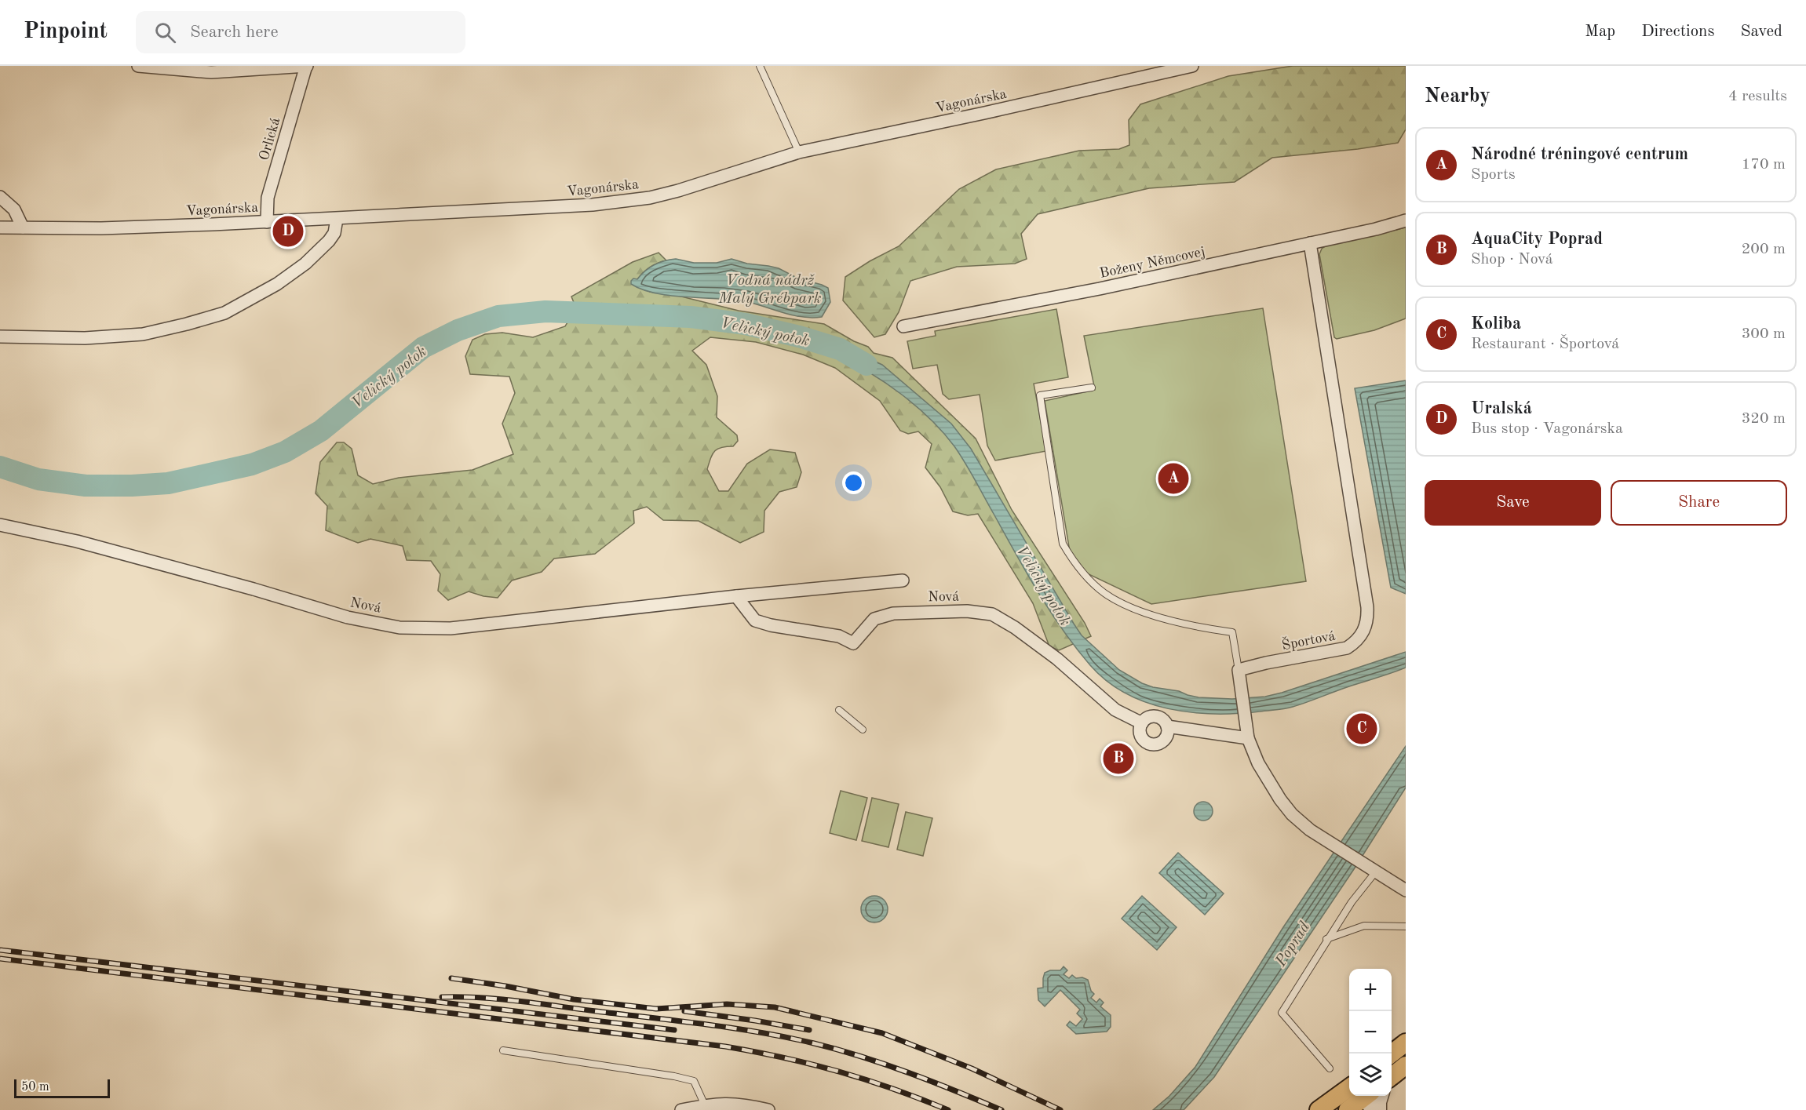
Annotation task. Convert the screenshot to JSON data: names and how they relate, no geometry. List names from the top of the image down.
{
  "streets": {
    "street": [
      "Vagonárska",
      "Orlická",
      "Boženy Němcovej",
      "Nová",
      "Športová"
    ]
  },
  "crossings": [
    ["Vagonárska", "Orlická"],
    ["Boženy Němcovej", "Športová"]
  ],
  "water": ["Vodná nádrž Malý Grébpark", "Velický potok", "Poprad"],
  "scale_bar": "50 m",
  "page": {
    "header": "Pinpoint",
    "search": "Search here",
    "nav": ["Map", "Directions", "Saved"],
    "heading": ["Nearby", "4 results"],
    "list": [
      {
        "mark": "A",
        "name": "Národné tréningové centrum",
        "note": "Sports",
        "value": "170 m"
      },
      {
        "mark": "B",
        "name": "AquaCity Poprad",
        "note": "Shop · Nová",
        "value": "200 m"
      },
      {
        "mark": "C",
        "name": "Koliba",
        "note": "Restaurant · Športová",
        "value": "300 m"
      },
      {
        "mark": "D",
        "name": "Uralská",
        "note": "Bus stop · Vagonárska",
        "value": "320 m"
      }
    ],
    "pins": [
      "D",
      "A",
      "C",
      "B"
    ],
    "buttons": ["Save", "Share"],
    "map_buttons": ["+", "−"],
    "scale": "50 m"
  }
}
